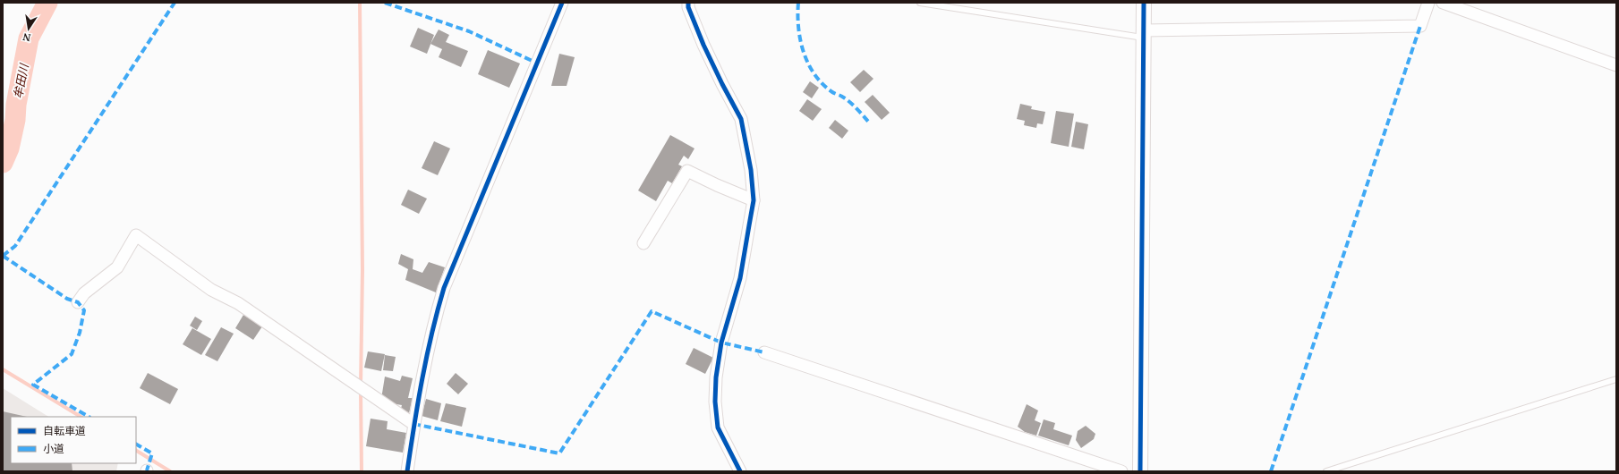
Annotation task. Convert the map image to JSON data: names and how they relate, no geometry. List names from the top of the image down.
{
  "water": ["牟田川"],
  "legend": ["自転車道", "小道"],
  "north": "bottom"
}
